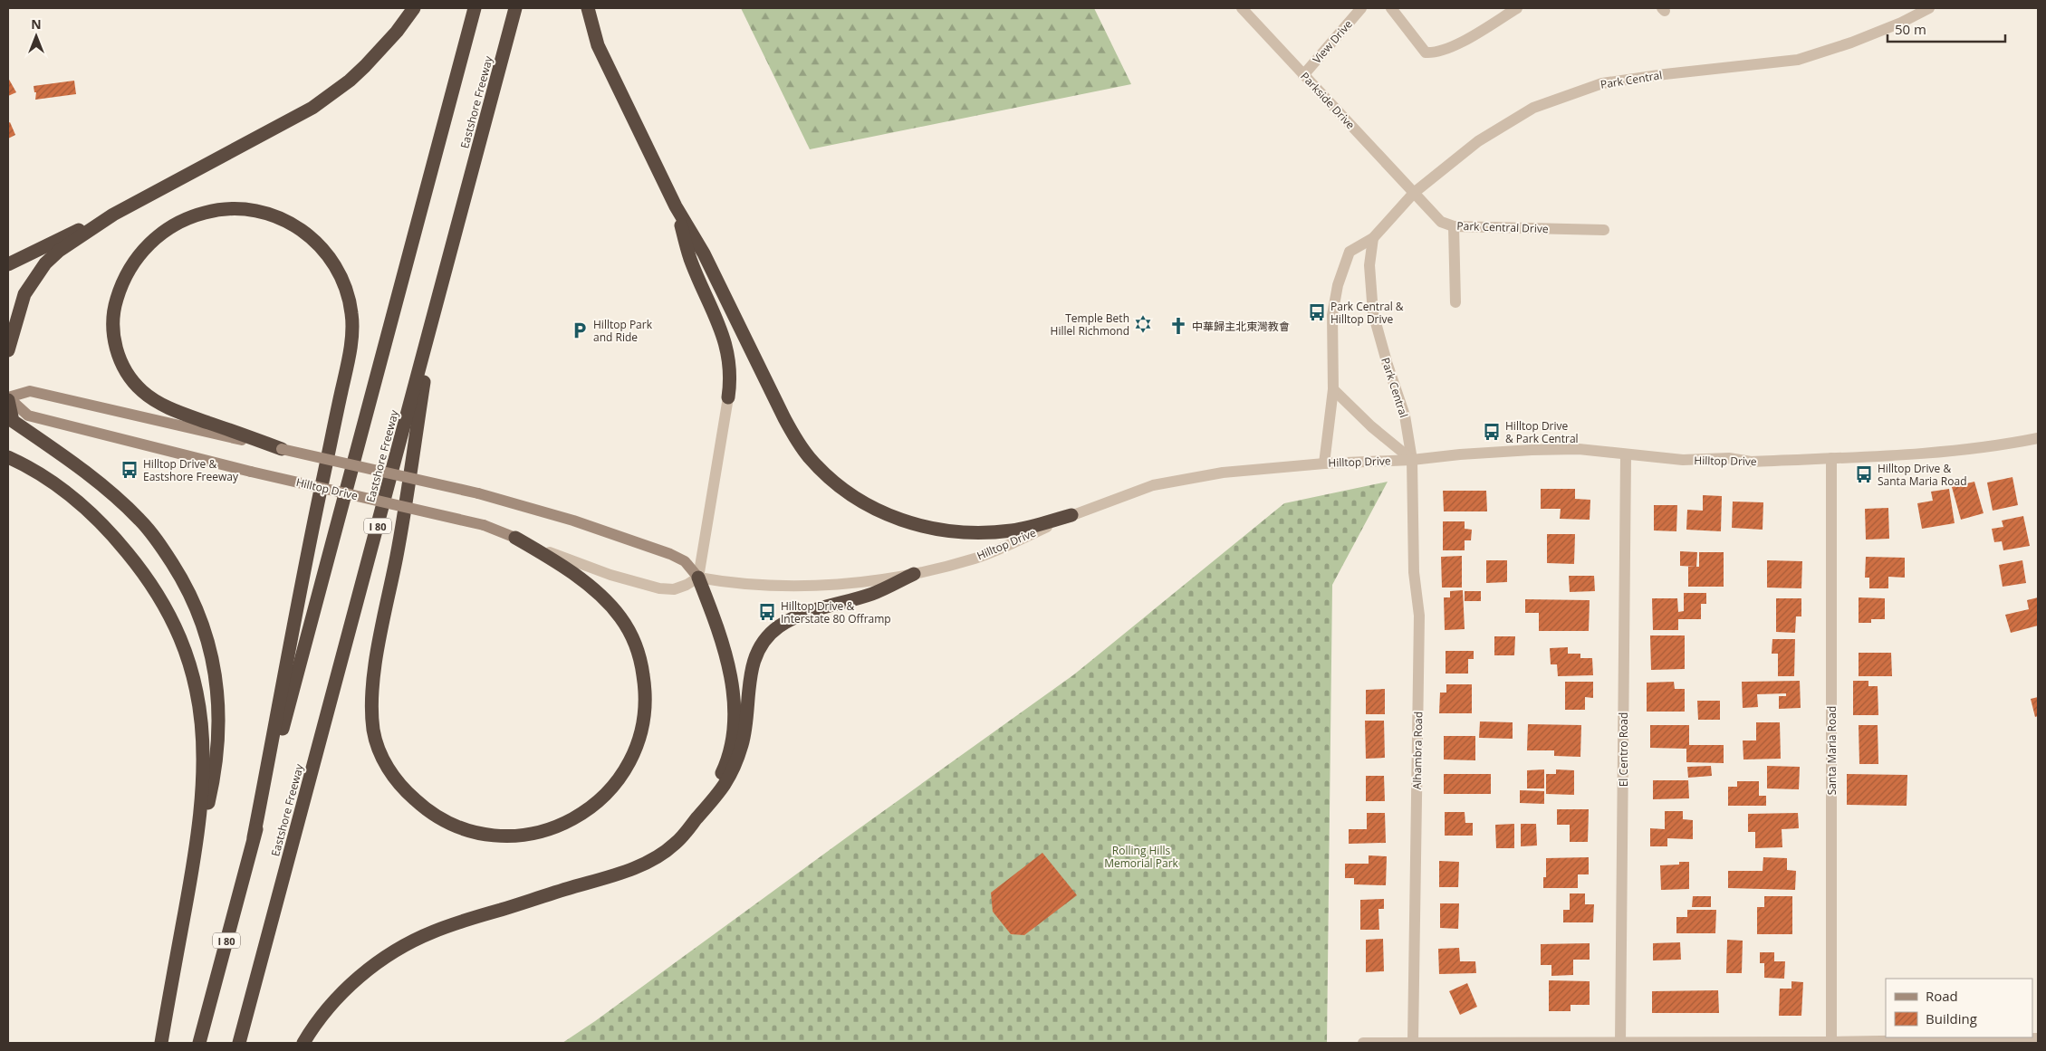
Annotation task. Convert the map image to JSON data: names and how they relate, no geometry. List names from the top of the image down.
{
  "streets": {
    "highway": ["Eastshore Freeway", "I 80"],
    "main road": ["Hilltop Drive"],
    "street": [
      "View Drive",
      "Park Central",
      "Parkside Drive",
      "Park Central Drive",
      "El Centro Road",
      "Alhambra Road",
      "Santa Maria Road"
    ]
  },
  "crossings": [
    ["View Drive", "Parkside Drive"],
    ["Park Central", "Parkside Drive"],
    ["Park Central", "Park Central Drive"],
    ["Park Central", "Hilltop Drive"],
    ["Park Central", "Alhambra Road"],
    ["Parkside Drive", "Park Central Drive"],
    ["Hilltop Drive", "El Centro Road"],
    ["Hilltop Drive", "Alhambra Road"],
    ["Hilltop Drive", "Santa Maria Road"]
  ],
  "parks": ["Rolling Hills Memorial Park"],
  "places": {
    "bus stop": [
      "Park Central & Hilltop Drive",
      "Hilltop Drive & Park Central",
      "Hilltop Drive & Eastshore Freeway",
      "Hilltop Drive & Santa Maria Road",
      "Hilltop Drive & Interstate 80 Offramp"
    ],
    "synagogue": ["Temple Beth Hillel Richmond"],
    "church": ["中華歸主北東灣教會"],
    "parking": ["Hilltop Park and Ride"]
  },
  "legend": ["Road", "Building"],
  "scale_bar": "50 m",
  "north": "top"
}
